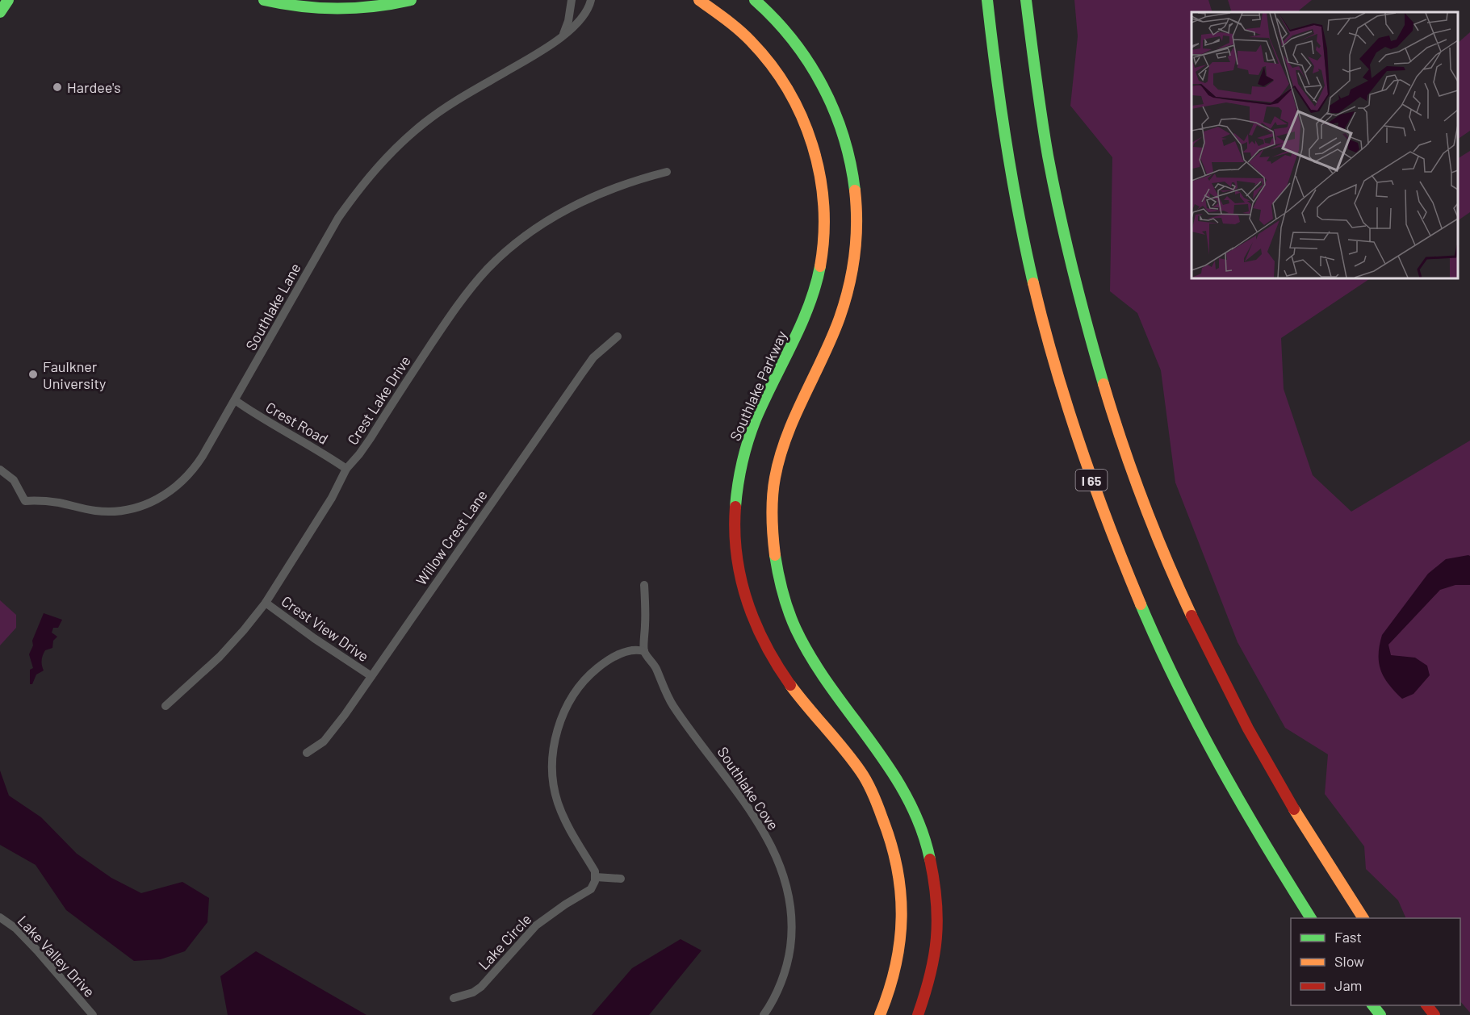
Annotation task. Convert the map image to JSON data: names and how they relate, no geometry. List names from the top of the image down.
{
  "streets": {
    "main road": ["Southlake Parkway", "I 65"],
    "street": [
      "Southlake Lane",
      "Crest Lake Drive",
      "Crest Road",
      "Willow Crest Lane",
      "Crest View Drive",
      "Southlake Cove",
      "Lake Circle",
      "Lake Valley Drive"
    ]
  },
  "crossings": [
    ["Southlake Lane", "Crest Road"],
    ["Crest Lake Drive", "Crest Road"],
    ["Crest Lake Drive", "Crest View Drive"],
    ["Willow Crest Lane", "Crest View Drive"]
  ],
  "places": ["Hardee's", "Faulkner University"],
  "legend": ["Fast", "Slow", "Jam"]
}
